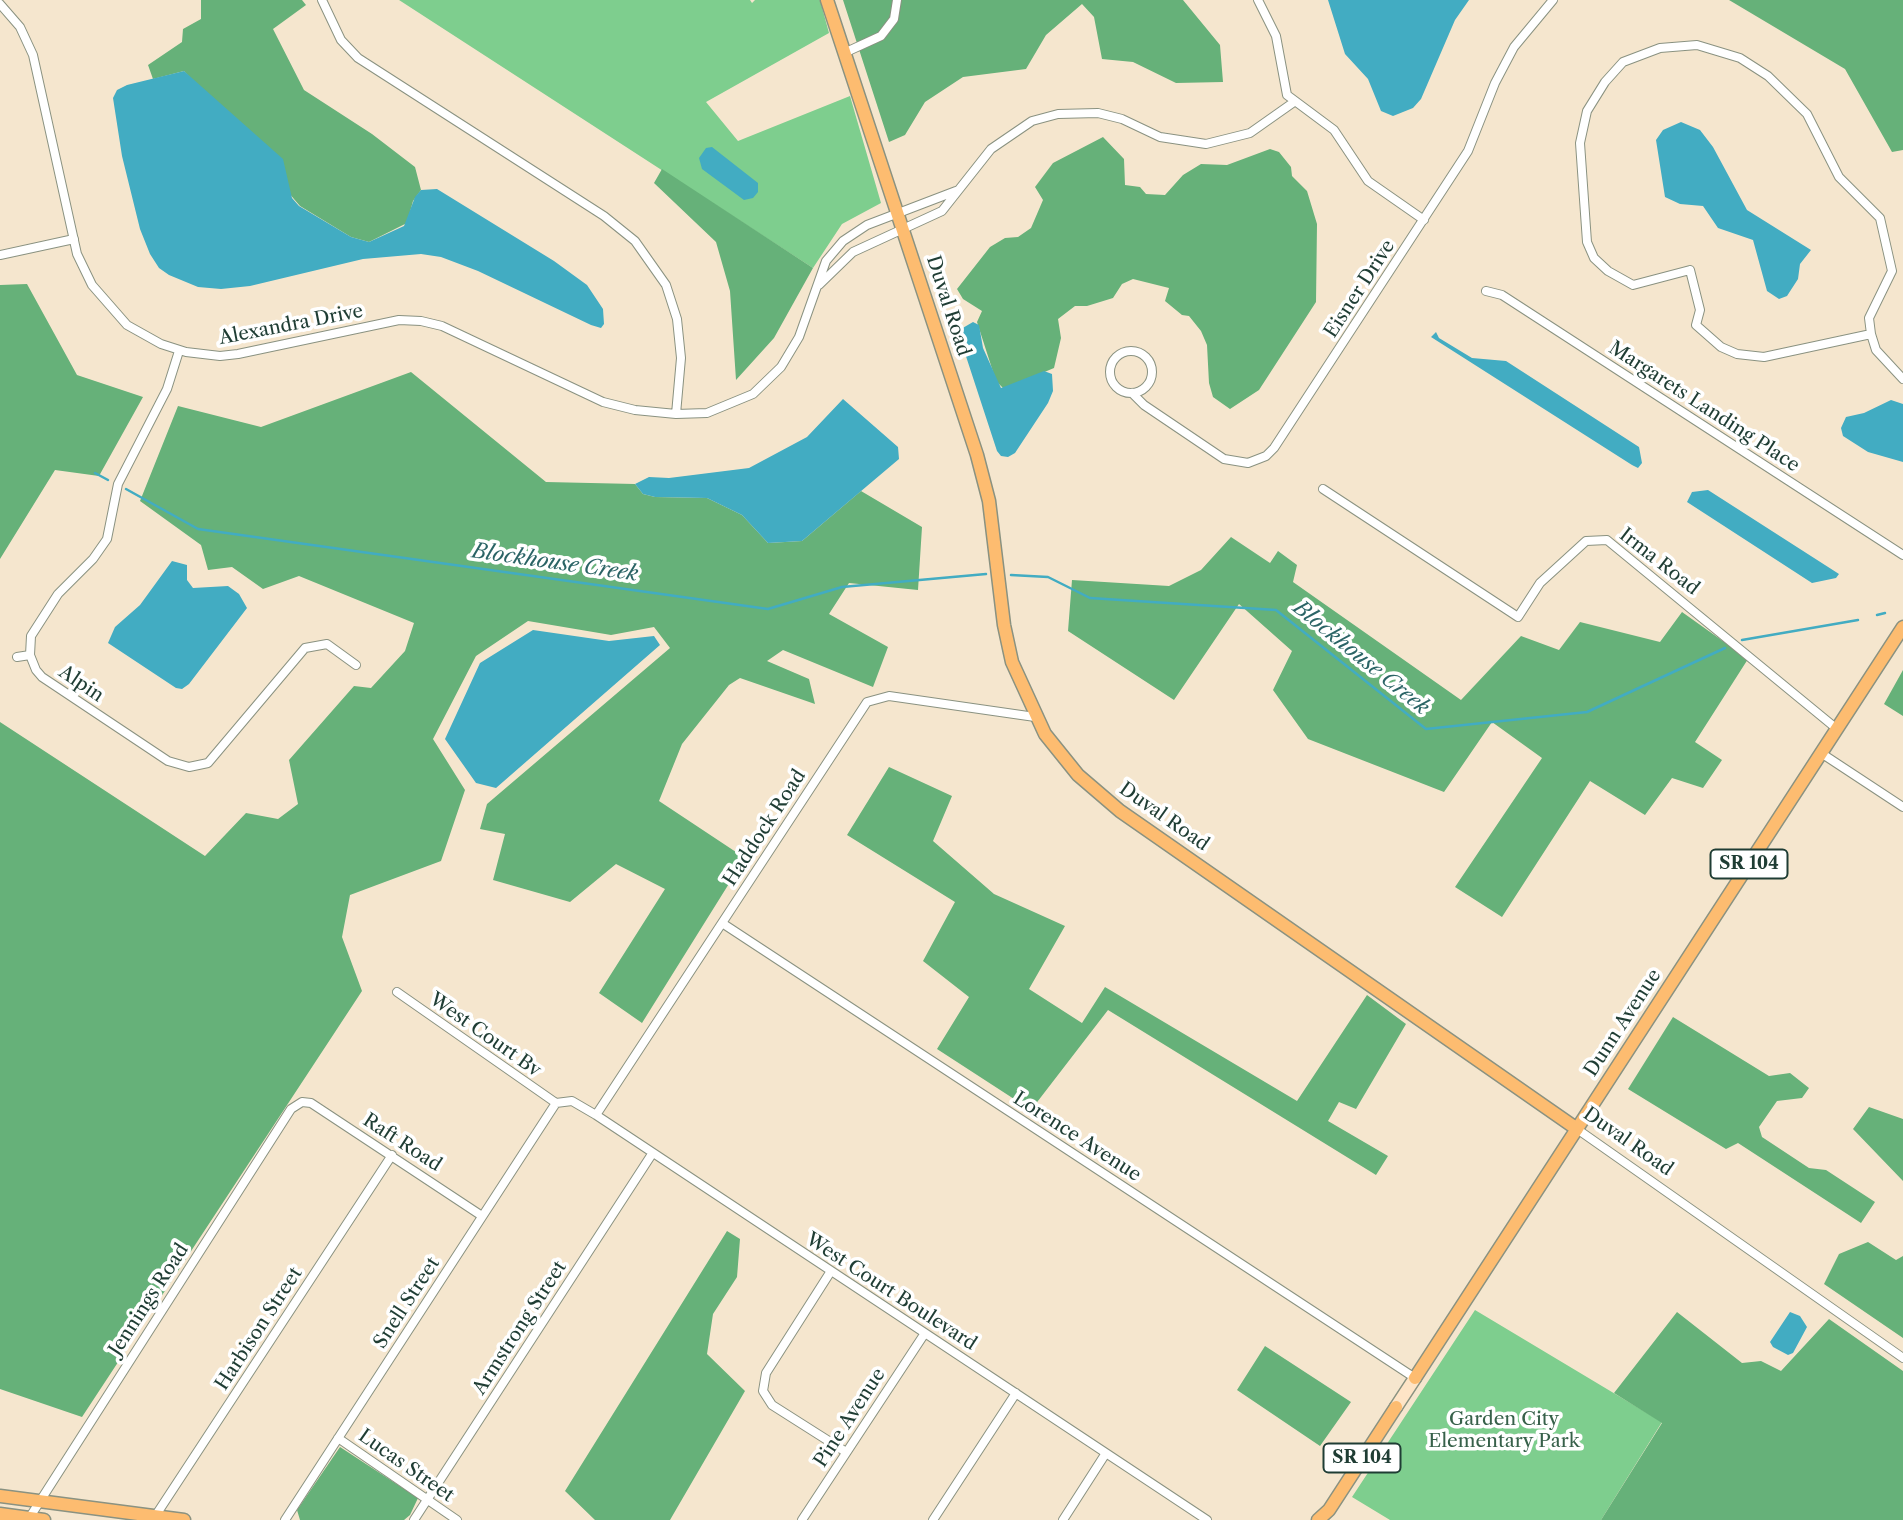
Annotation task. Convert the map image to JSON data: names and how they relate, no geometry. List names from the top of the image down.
{
  "streets": {
    "main road": ["Duval Road", "SR 104", "Dunn Avenue"],
    "street": [
      "Eisner Drive",
      "Alexandra Drive",
      "Margarets Landing Place",
      "Irma Road",
      "Alpin",
      "Haddock Road",
      "West Court Bv",
      "Lorence Avenue",
      "Raft Road",
      "West Court Boulevard",
      "Jennings Road",
      "Snell Street",
      "Armstrong Street",
      "Harbison Street",
      "Pine Avenue",
      "Lucas Street"
    ]
  },
  "crossings": [
    ["Duval Road", "Alexandra Drive"],
    ["Duval Road", "Haddock Road"],
    ["Duval Road", "Dunn Avenue"],
    ["Irma Road", "Dunn Avenue"],
    ["Haddock Road", "Lorence Avenue"],
    ["Haddock Road", "West Court Boulevard"],
    ["Dunn Avenue", "Lorence Avenue"],
    ["West Court Bv", "West Court Boulevard"],
    ["West Court Bv", "Snell Street"],
    ["Raft Road", "Jennings Road"],
    ["Raft Road", "Snell Street"],
    ["Raft Road", "Harbison Street"],
    ["West Court Boulevard", "Snell Street"],
    ["West Court Boulevard", "Armstrong Street"],
    ["West Court Boulevard", "Pine Avenue"],
    ["Snell Street", "Lucas Street"],
    ["Armstrong Street", "Lucas Street"]
  ],
  "water": ["Blockhouse Creek"],
  "parks": ["Garden City Elementary Park"]
}
